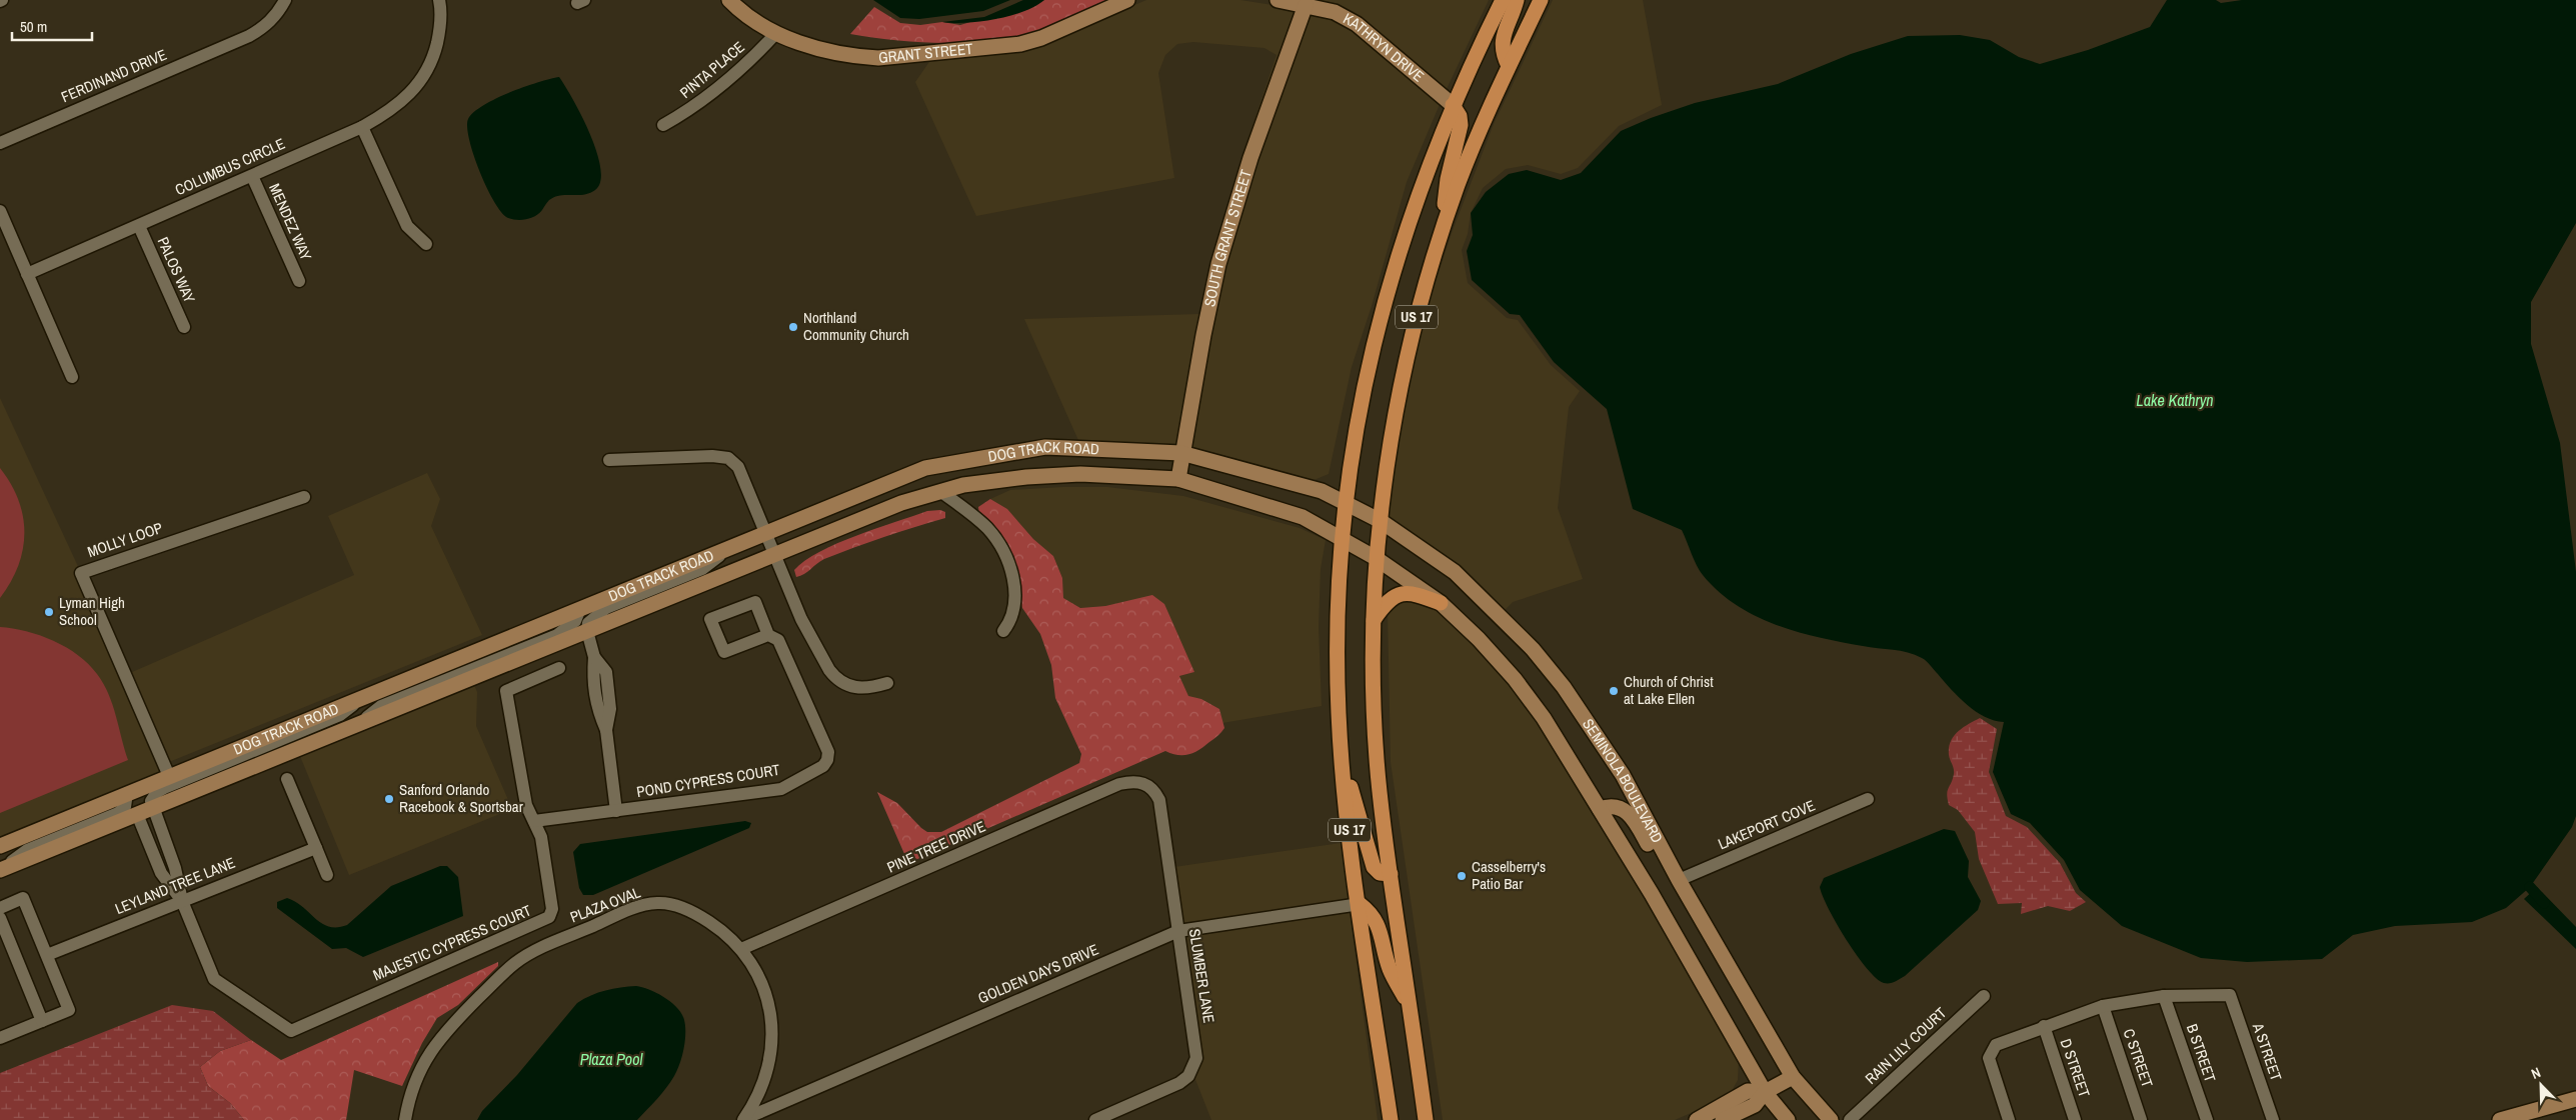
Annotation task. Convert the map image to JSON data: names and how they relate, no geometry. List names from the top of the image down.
{
  "streets": {
    "main road": [
      "KATHRYN DRIVE",
      "GRANT STREET",
      "SOUTH GRANT STREET",
      "US 17",
      "DOG TRACK ROAD",
      "SEMINOLA BOULEVARD"
    ],
    "street": [
      "PINTA PLACE",
      "FERDINAND DRIVE",
      "COLUMBUS CIRCLE",
      "MENDEZ WAY",
      "PALOS WAY",
      "MOLLY LOOP",
      "POND CYPRESS COURT",
      "LAKEPORT COVE",
      "PINE TREE DRIVE",
      "LEYLAND TREE LANE",
      "PLAZA OVAL",
      "MAJESTIC CYPRESS COURT",
      "GOLDEN DAYS DRIVE",
      "SLUMBER LANE",
      "RAIN LILY COURT",
      "A STREET",
      "B STREET",
      "C STREET",
      "D STREET"
    ]
  },
  "crossings": [
    ["KATHRYN DRIVE", "SOUTH GRANT STREET"],
    ["KATHRYN DRIVE", "US 17"],
    ["GRANT STREET", "PINTA PLACE"],
    ["COLUMBUS CIRCLE", "MENDEZ WAY"],
    ["COLUMBUS CIRCLE", "PALOS WAY"],
    ["SOUTH GRANT STREET", "DOG TRACK ROAD"],
    ["US 17", "DOG TRACK ROAD"],
    ["US 17", "SEMINOLA BOULEVARD"],
    ["US 17", "GOLDEN DAYS DRIVE"],
    ["DOG TRACK ROAD", "MOLLY LOOP"],
    ["DOG TRACK ROAD", "SEMINOLA BOULEVARD"],
    ["DOG TRACK ROAD", "MAJESTIC CYPRESS COURT"],
    ["POND CYPRESS COURT", "MAJESTIC CYPRESS COURT"],
    ["SEMINOLA BOULEVARD", "LAKEPORT COVE"],
    ["PINE TREE DRIVE", "PLAZA OVAL"],
    ["PINE TREE DRIVE", "SLUMBER LANE"],
    ["LEYLAND TREE LANE", "MAJESTIC CYPRESS COURT"],
    ["PLAZA OVAL", "GOLDEN DAYS DRIVE"],
    ["GOLDEN DAYS DRIVE", "SLUMBER LANE"],
    ["A STREET", "B STREET"]
  ],
  "water": ["Lake Kathryn", "Plaza Pool"],
  "places": [
    "Northland Community Church",
    "Lyman High School",
    "Church of Christ at Lake Ellen",
    "Sanford Orlando Racebook & Sportsbar",
    "Casselberry's Patio Bar"
  ],
  "scale_bar": "50 m",
  "north": "top left"
}
